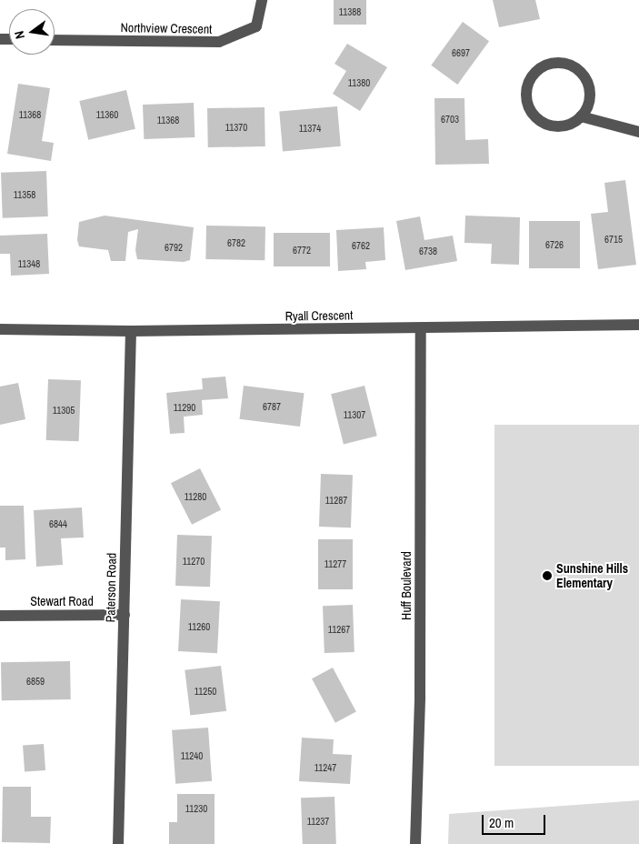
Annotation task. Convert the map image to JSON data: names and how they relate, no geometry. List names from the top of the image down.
{
  "streets": {
    "street": [
      "Northview Crescent",
      "Ryall Crescent",
      "Huff Boulevard",
      "Paterson Road",
      "Stewart Road"
    ]
  },
  "crossings": [
    ["Ryall Crescent", "Huff Boulevard"],
    ["Ryall Crescent", "Paterson Road"],
    ["Paterson Road", "Stewart Road"]
  ],
  "places": ["Sunshine Hills Elementary"],
  "house_numbers": [
    "11388",
    "6697",
    "11380",
    "11368",
    "11360",
    "6703",
    "11368",
    "11370",
    "11374",
    "11358",
    "6715",
    "6782",
    "6726",
    "6762",
    "6792",
    "6772",
    "6738",
    "11348",
    "6787",
    "11290",
    "11305",
    "11307",
    "11280",
    "11287",
    "6844",
    "11270",
    "11277",
    "11260",
    "11267",
    "6859",
    "11250",
    "11240",
    "11247",
    "11230",
    "11237"
  ],
  "scale_bar": "20 m",
  "north": "left"
}
